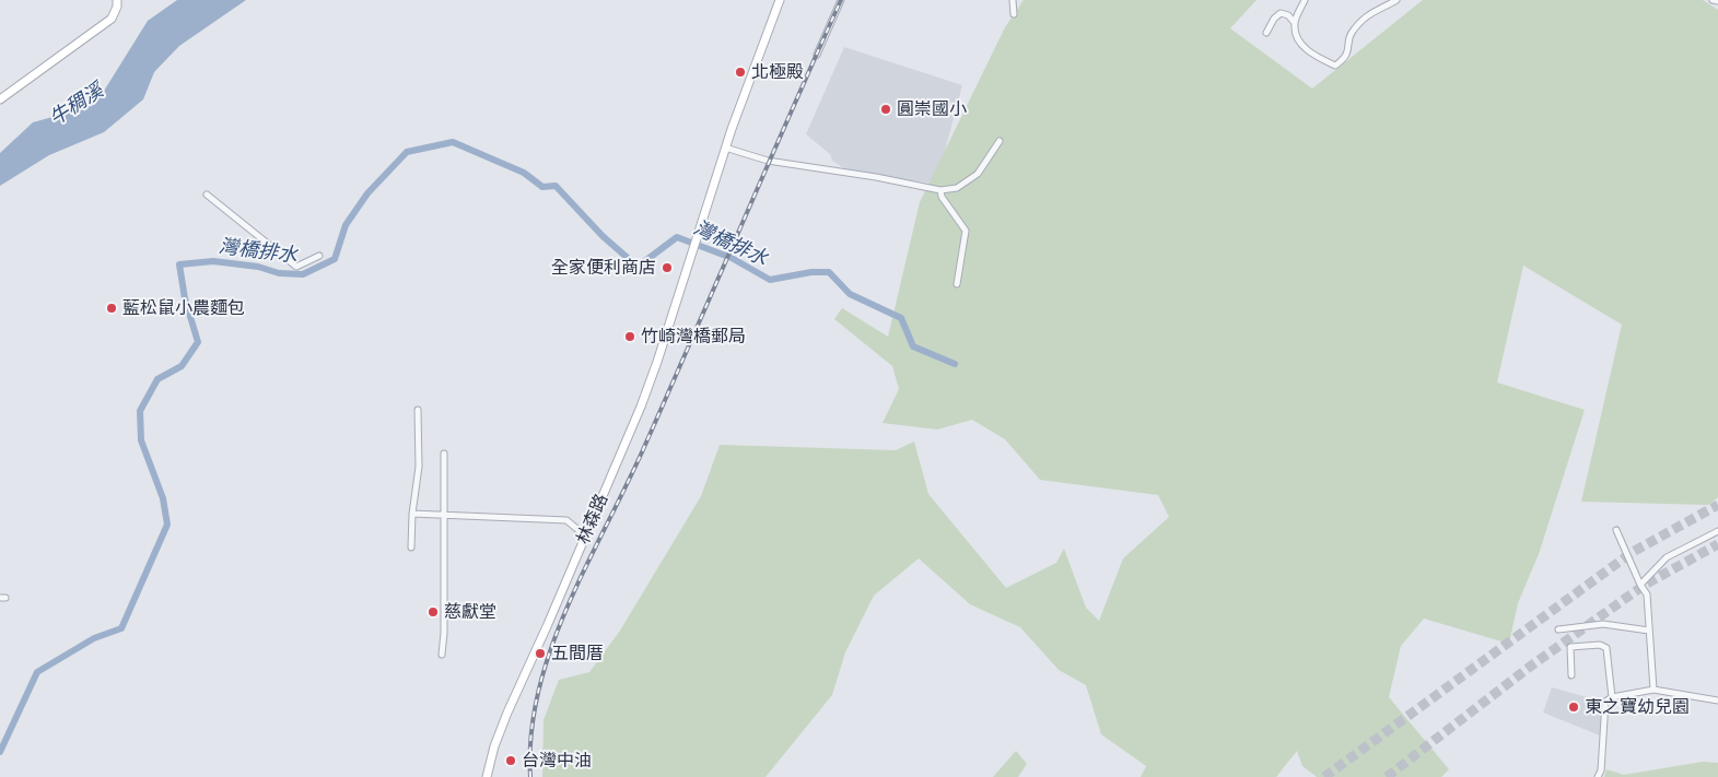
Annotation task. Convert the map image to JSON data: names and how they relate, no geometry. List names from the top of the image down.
{
  "streets": {
    "main road": ["林森路"]
  },
  "water": ["牛稠溪", "灣橋排水"],
  "places": [
    "北極殿",
    "圓崇國小",
    "全家便利商店",
    "藍松鼠小農麵包",
    "竹崎灣橋郵局",
    "慈獻堂",
    "五間厝",
    "東之寶幼兒園",
    "台灣中油"
  ]
}
